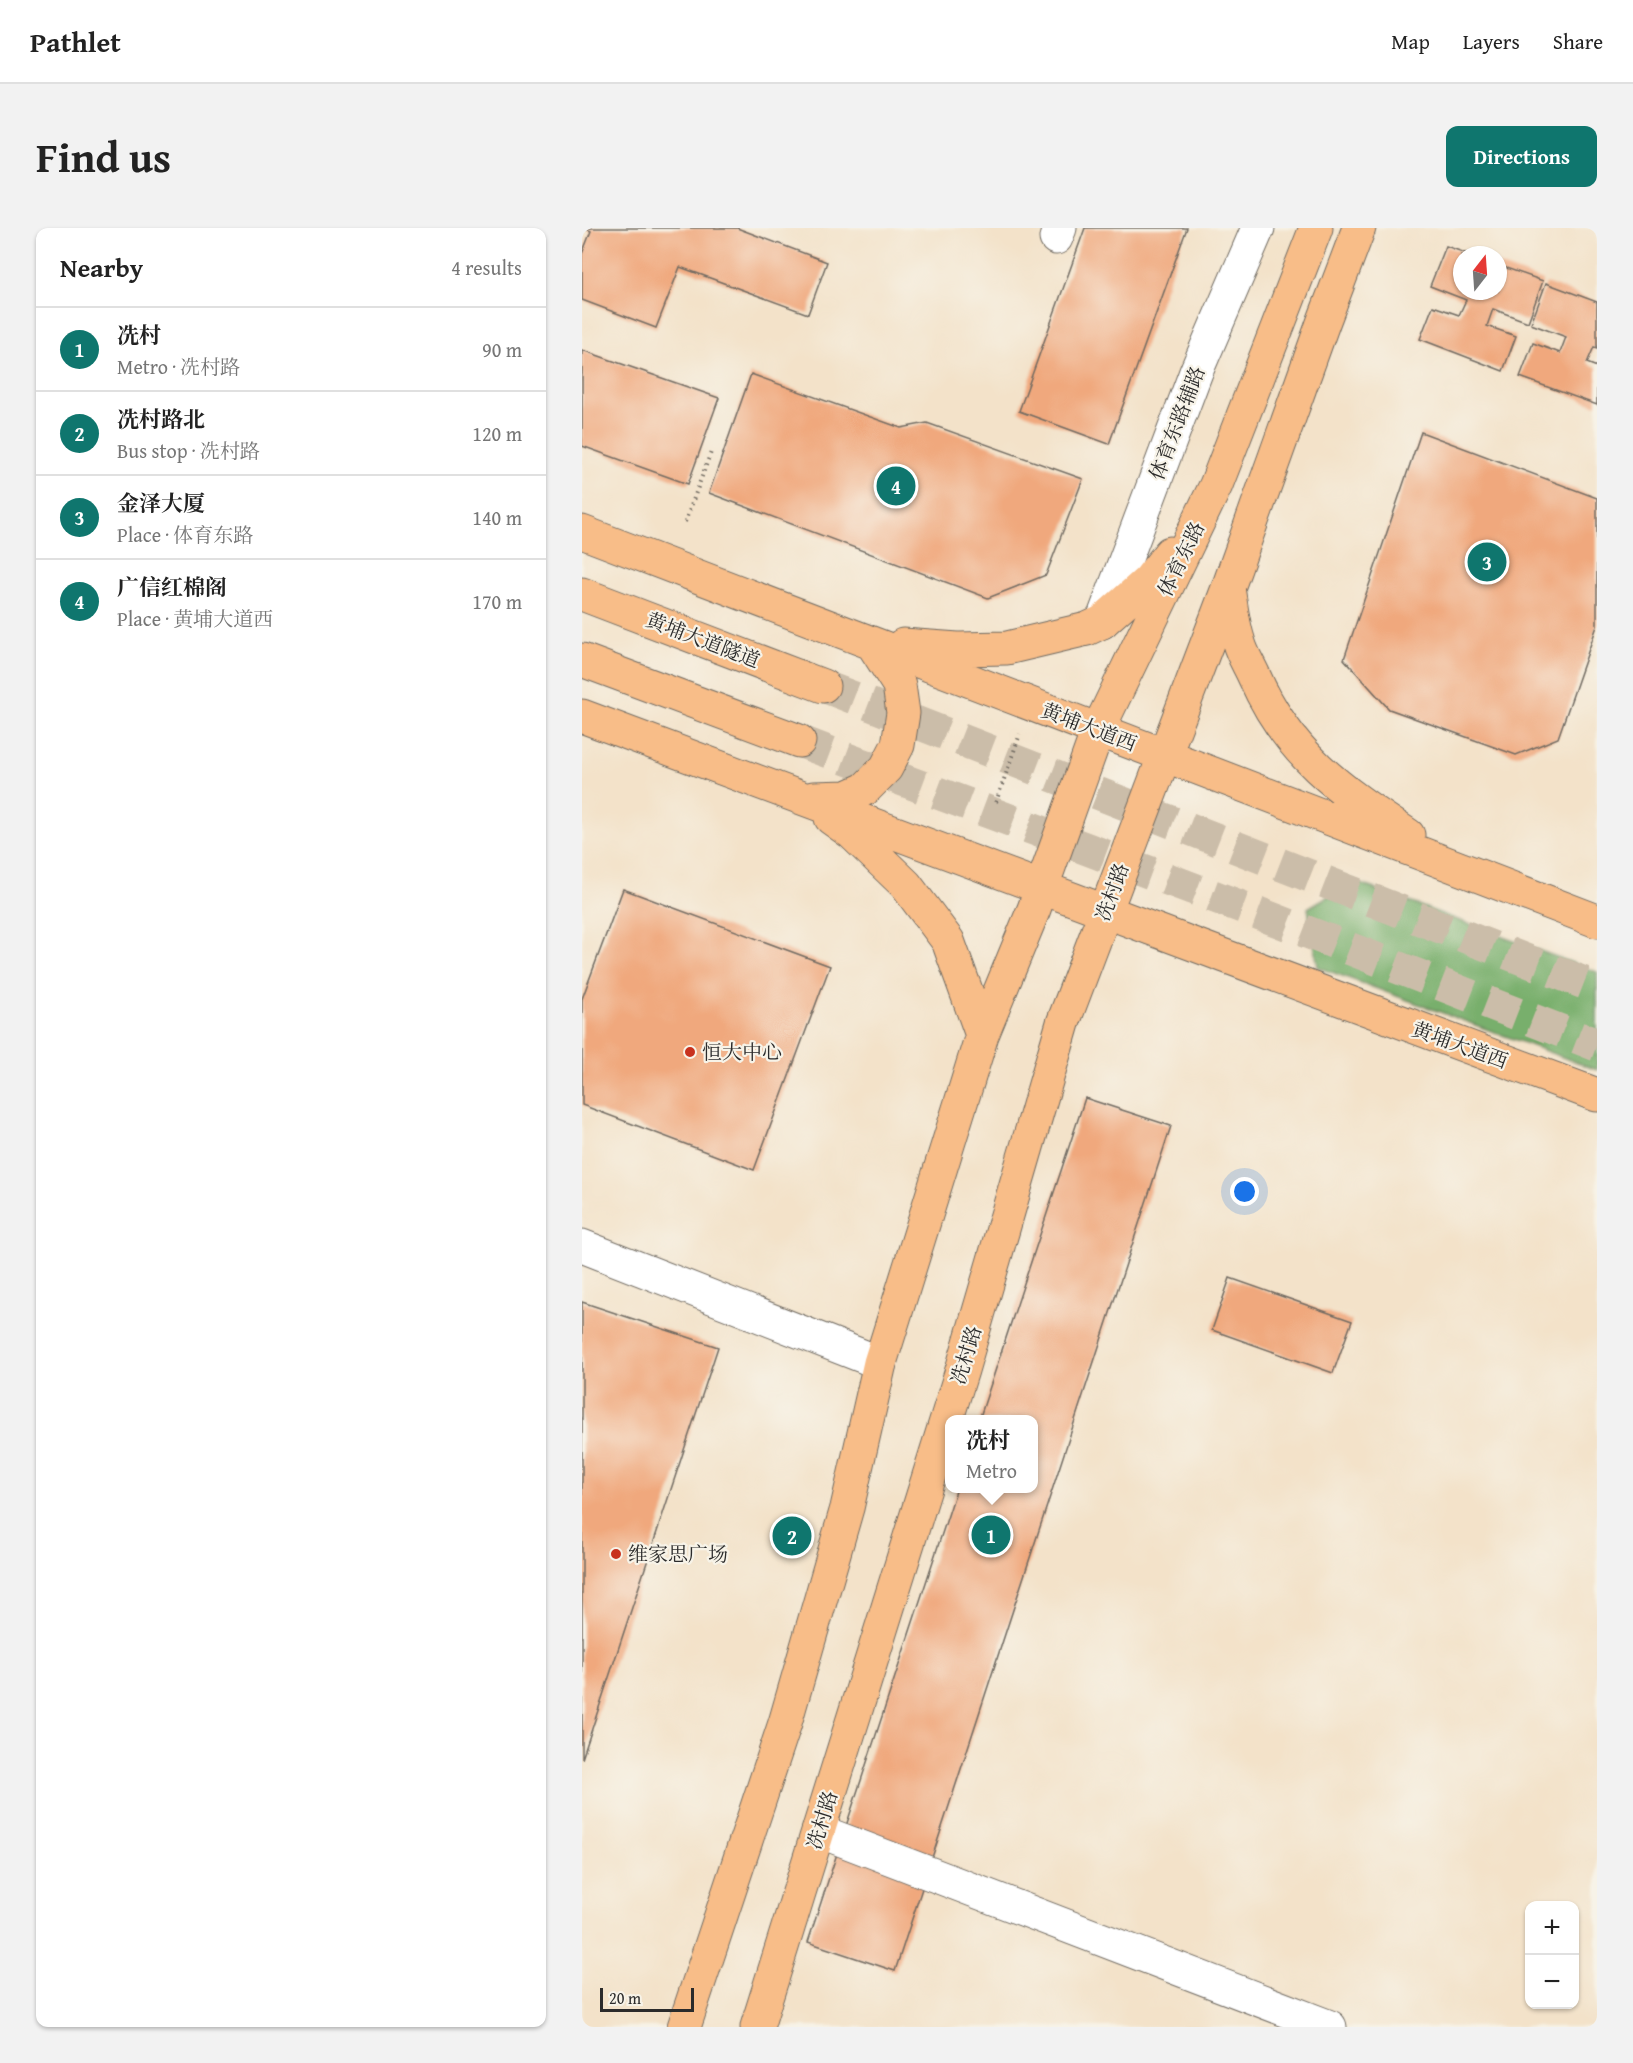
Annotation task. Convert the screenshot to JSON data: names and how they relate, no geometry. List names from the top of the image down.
{
  "streets": {
    "main road": [
      "体育东路",
      "黄埔大道隧道",
      "黄埔大道西",
      "冼村路"
    ],
    "street": ["体育东路辅路"]
  },
  "crossings": [
    ["体育东路", "黄埔大道西"],
    ["黄埔大道西", "冼村路"]
  ],
  "places": ["恒大中心", "维家思广场"],
  "scale_bar": "20 m",
  "north": "top",
  "page": {
    "header": "Pathlet",
    "nav": ["Map", "Layers", "Share"],
    "title": "Find us",
    "buttons": "Directions",
    "heading": ["Nearby", "4 results"],
    "list": [
      {
        "mark": "1",
        "name": "冼村",
        "note": "Metro · 冼村路",
        "value": "90 m"
      },
      {
        "mark": "2",
        "name": "冼村路北",
        "note": "Bus stop · 冼村路",
        "value": "120 m"
      },
      {
        "mark": "3",
        "name": "金泽大厦",
        "note": "Place · 体育东路",
        "value": "140 m"
      },
      {
        "mark": "4",
        "name": "广信红棉阁",
        "note": "Place · 黄埔大道西",
        "value": "170 m"
      }
    ],
    "pins": [
      "4",
      "3",
      "1",
      "2"
    ],
    "popup": ["冼村", "Metro"],
    "map_buttons": ["+", "−"],
    "scale": "20 m"
  }
}
